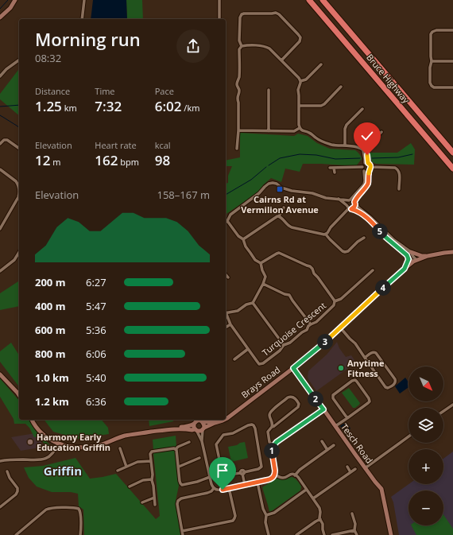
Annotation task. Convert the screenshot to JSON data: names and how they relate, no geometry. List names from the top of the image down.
{
  "streets": {
    "highway": ["Bruce Highway"],
    "main road": ["Brays Road", "Tesch Road"],
    "street": ["Turquoise Crescent"]
  },
  "crossings": [
    ["Brays Road", "Tesch Road"]
  ],
  "districts": ["Griffin"],
  "places": {
    "transit": ["Cairns Rd at Vermilion Avenue"],
    "other": ["Anytime Fitness", "Harmony Early Education Griffin"]
  },
  "north": "bottom right",
  "page": {
    "heading": ["Morning run", "08:32"],
    "stats": [
      ["Distance", "1.25 km"],
      ["Time", "7:32"],
      ["Pace", "6:02 /km"],
      ["Elevation", "12 m"],
      ["Heart rate", "162 bpm"],
      ["kcal", "98"]
    ],
    "chart": ["Elevation", "158–167 m"],
    "pins": [
      "5",
      "4",
      "3",
      "2",
      "1"
    ],
    "list": [
      {
        "name": "200 m",
        "note": "6:27"
      },
      {
        "name": "400 m",
        "note": "5:47"
      },
      {
        "name": "600 m",
        "note": "5:36"
      },
      {
        "name": "800 m",
        "note": "6:06"
      },
      {
        "name": "1.0 km",
        "note": "5:40"
      },
      {
        "name": "1.2 km",
        "note": "6:36"
      }
    ],
    "map_buttons": ["+", "−"]
  }
}
